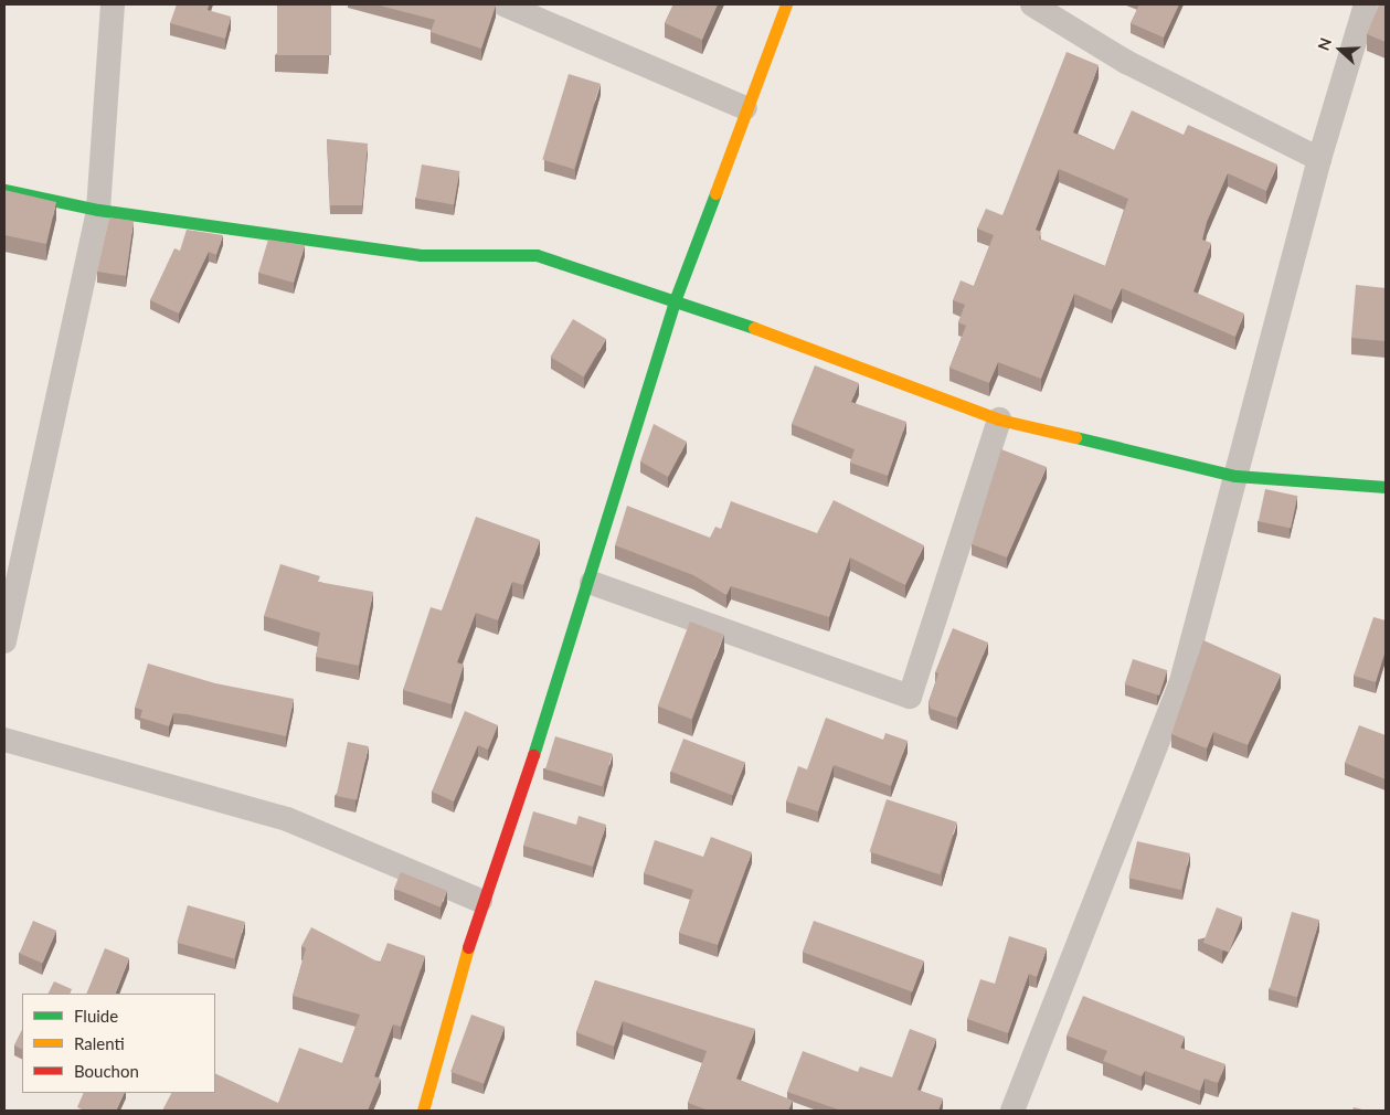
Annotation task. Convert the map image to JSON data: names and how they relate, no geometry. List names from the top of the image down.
{
  "legend": ["Fluide", "Ralenti", "Bouchon"],
  "north": "left"
}
